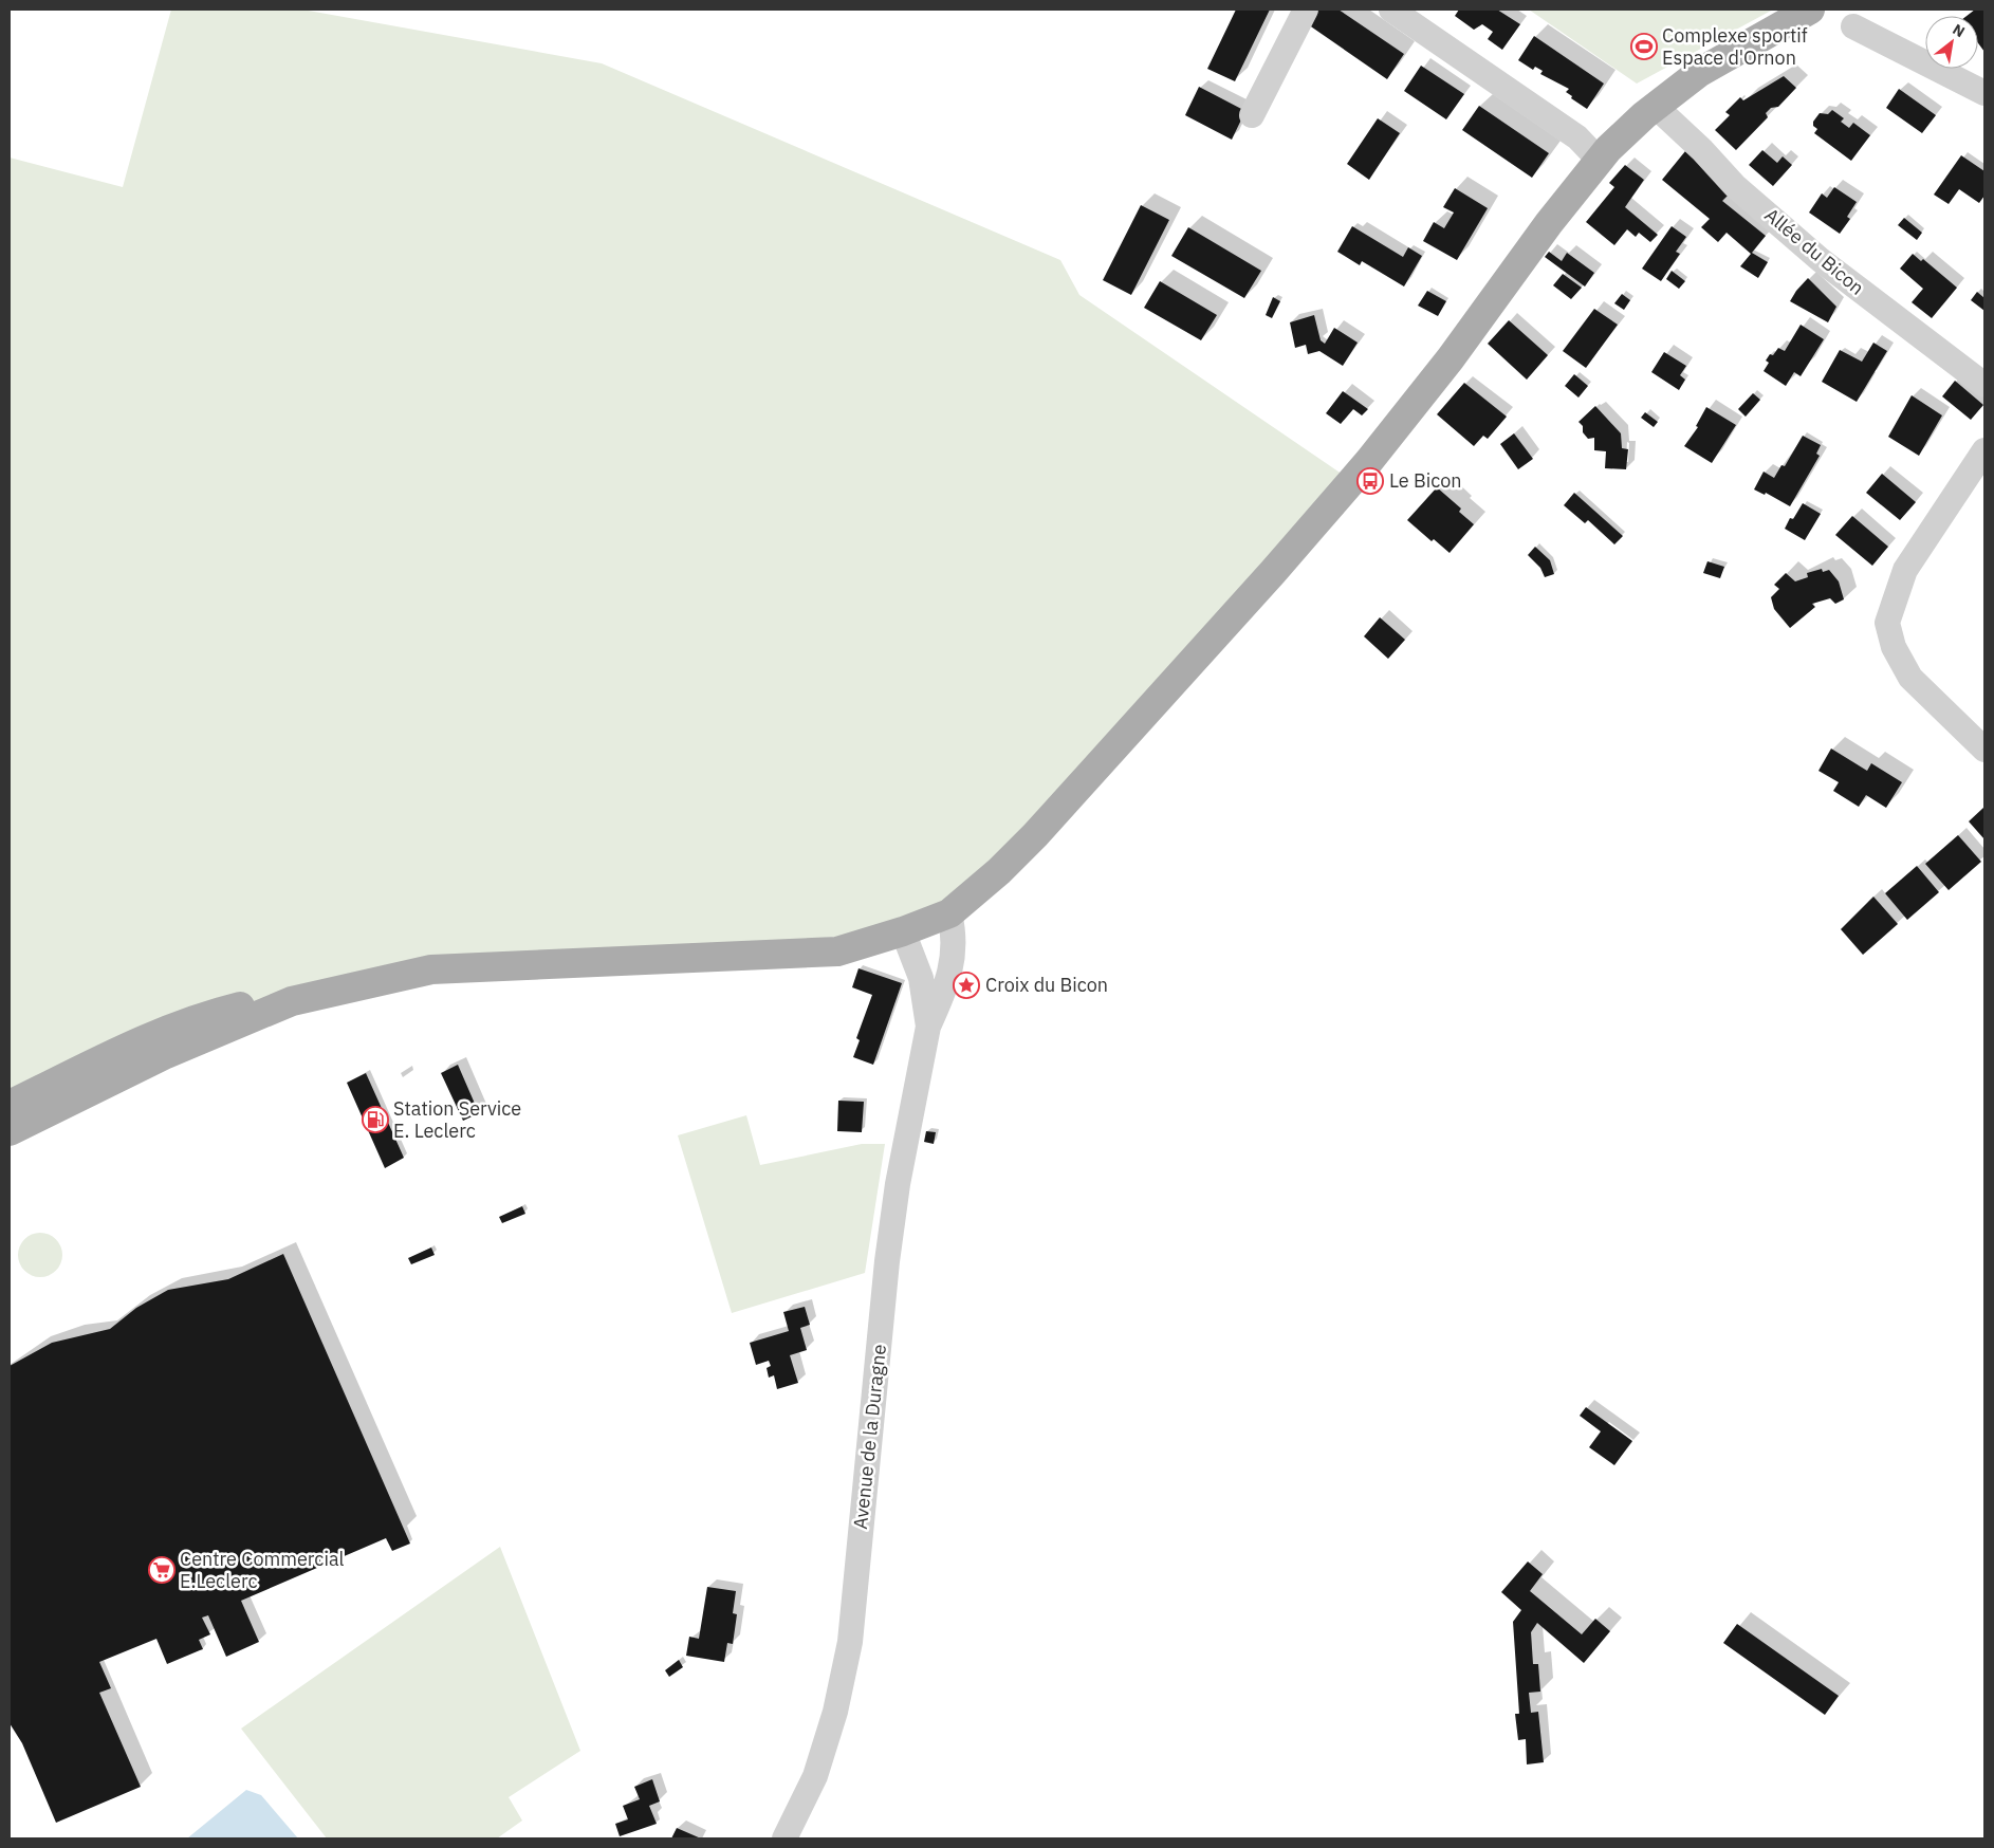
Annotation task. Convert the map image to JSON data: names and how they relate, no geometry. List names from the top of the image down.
{
  "streets": {
    "street": ["Allée du Bicon", "Avenue de la Duragne"]
  },
  "places": {
    "sports": ["Complexe sportif Espace d'Ornon"],
    "bus stop": ["Le Bicon"],
    "place": ["Croix du Bicon"],
    "fuel station": ["Station Service E. Leclerc"],
    "supermarket": ["Centre Commercial E.Leclerc"]
  },
  "north": "top right"
}
